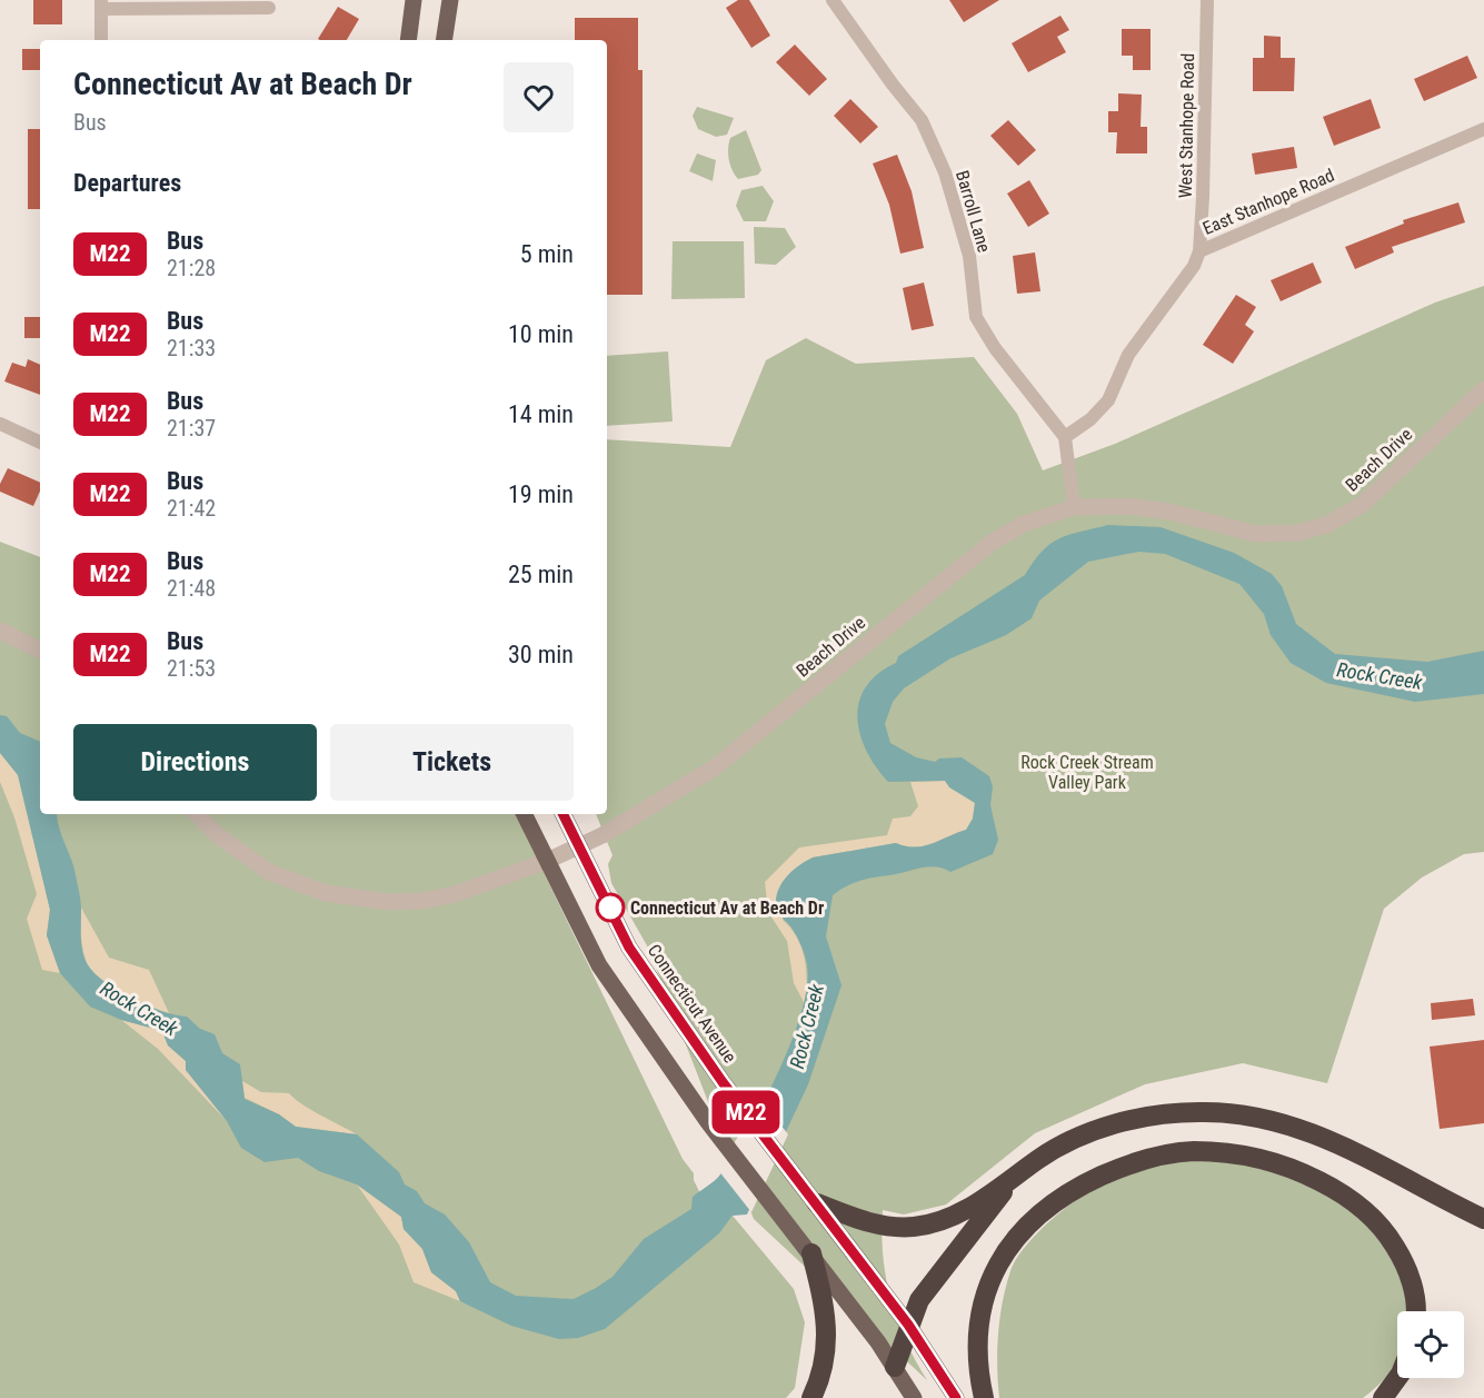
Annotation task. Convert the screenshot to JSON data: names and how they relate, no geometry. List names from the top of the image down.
{
  "streets": {
    "main road": ["Connecticut Avenue"],
    "street": [
      "West Stanhope Road",
      "East Stanhope Road",
      "Barroll Lane",
      "Beach Drive"
    ]
  },
  "crossings": [
    ["West Stanhope Road", "East Stanhope Road"],
    ["East Stanhope Road", "Barroll Lane"],
    ["Beach Drive", "Connecticut Avenue"]
  ],
  "water": ["Rock Creek"],
  "parks": ["Rock Creek Stream Valley Park"],
  "places": ["Connecticut Av at Beach Dr"],
  "lines": ["bus line M22"],
  "page": {
    "on_map": "M22",
    "heading": [
      ["Connecticut Av at Beach Dr", "Bus"],
      "Departures"
    ],
    "list": [
      {
        "mark": "M22",
        "name": "Bus",
        "note": "21:28",
        "value": "5 min"
      },
      {
        "mark": "M22",
        "name": "Bus",
        "note": "21:33",
        "value": "10 min"
      },
      {
        "mark": "M22",
        "name": "Bus",
        "note": "21:37",
        "value": "14 min"
      },
      {
        "mark": "M22",
        "name": "Bus",
        "note": "21:42",
        "value": "19 min"
      },
      {
        "mark": "M22",
        "name": "Bus",
        "note": "21:48",
        "value": "25 min"
      },
      {
        "mark": "M22",
        "name": "Bus",
        "note": "21:53",
        "value": "30 min"
      }
    ],
    "buttons": ["Directions", "Tickets"]
  }
}
